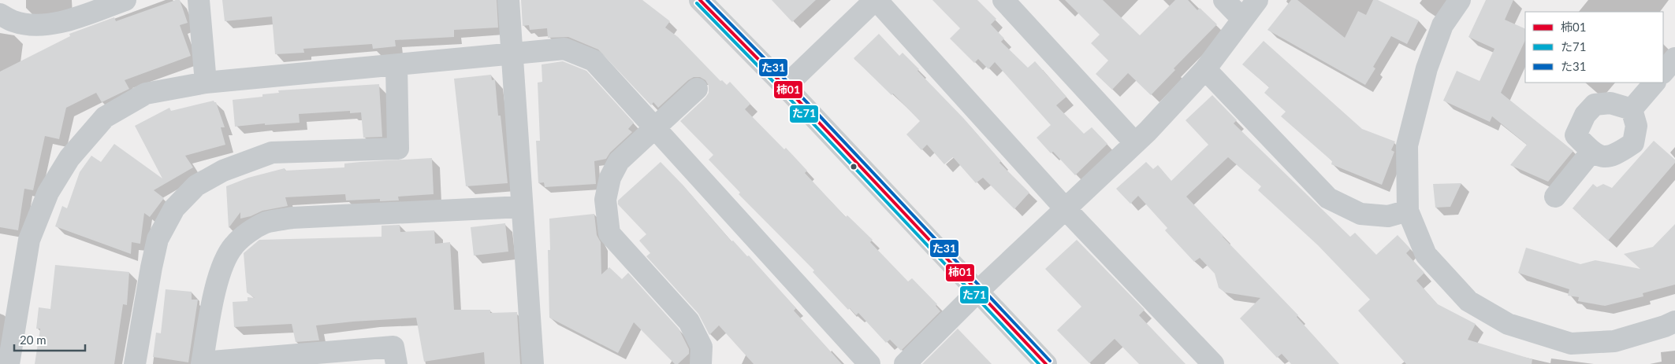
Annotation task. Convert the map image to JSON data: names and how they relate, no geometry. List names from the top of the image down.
{
  "lines": ["transit line 柿01", "transit line た31", "transit line た71"],
  "legend": ["柿01", "た71", "た31"],
  "scale_bar": "20 m"
}
